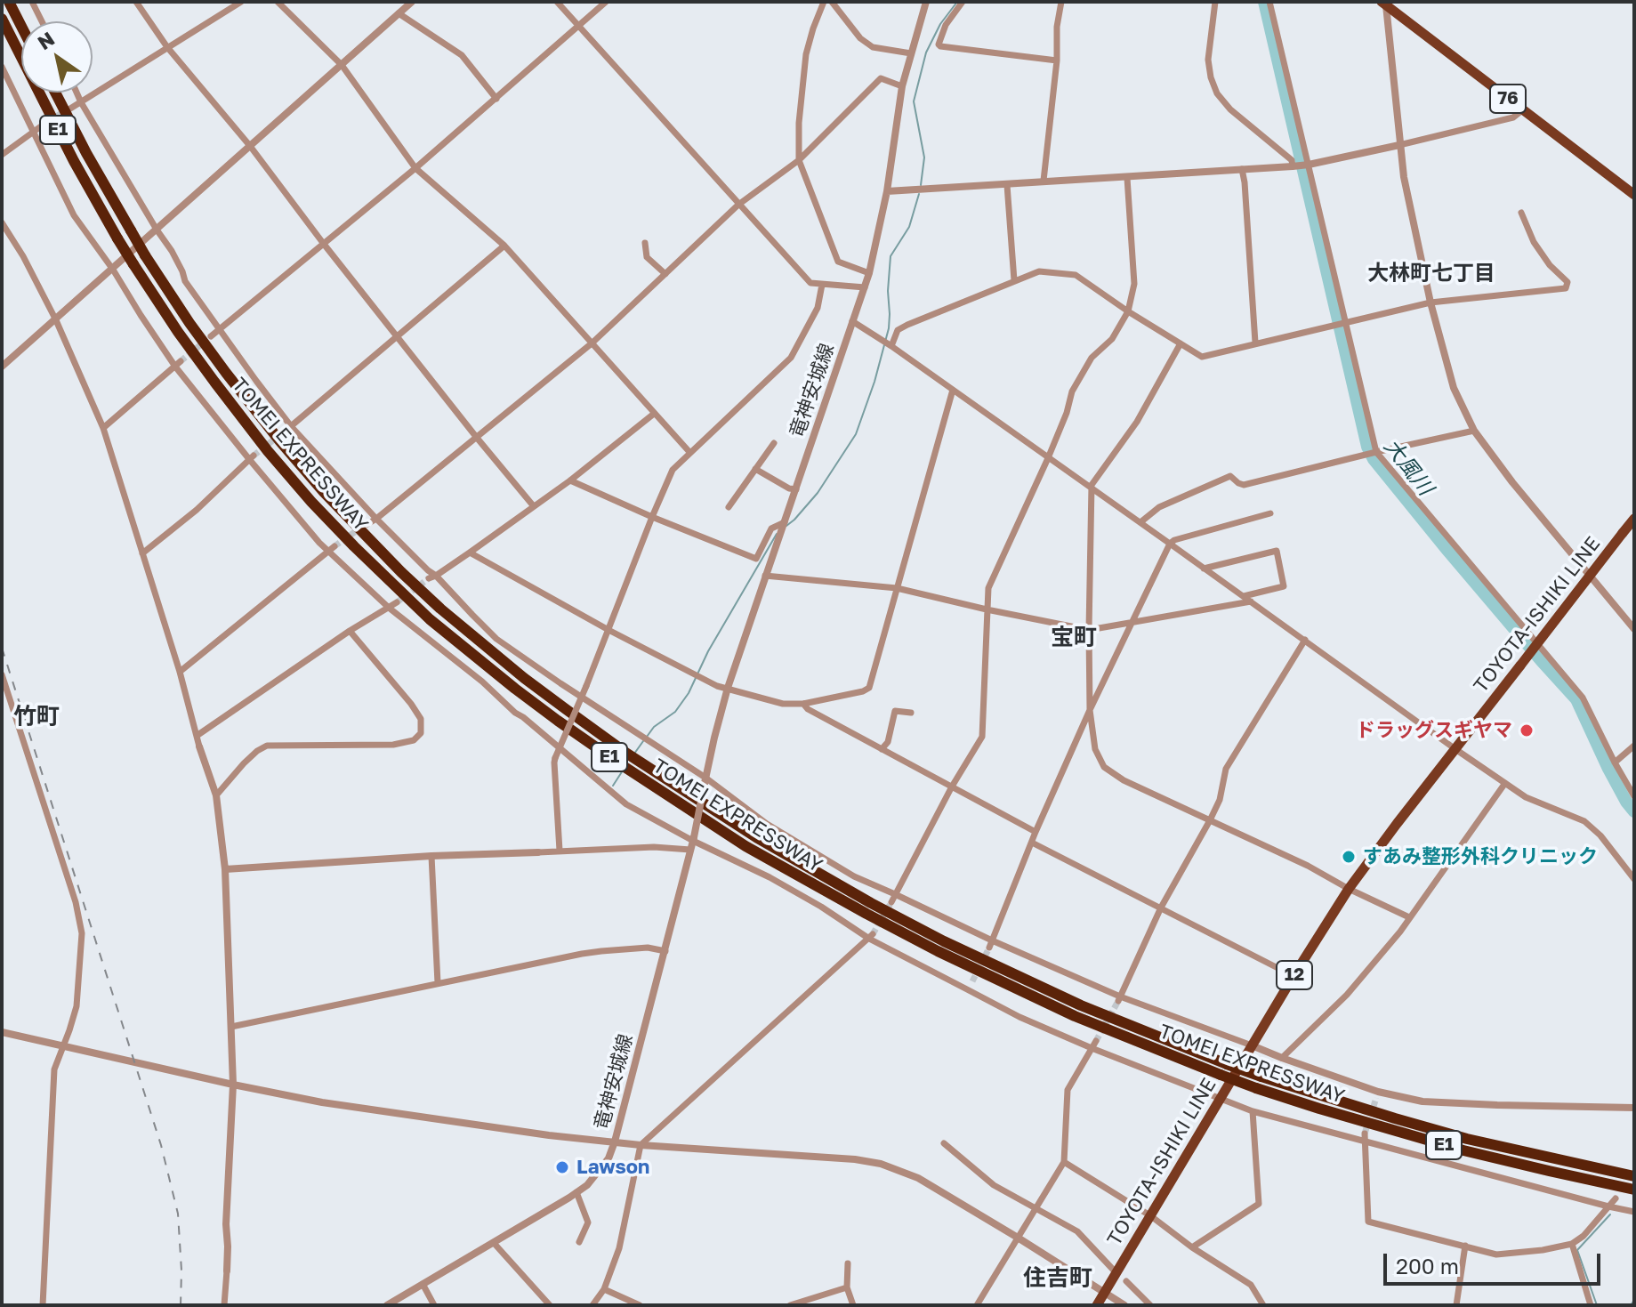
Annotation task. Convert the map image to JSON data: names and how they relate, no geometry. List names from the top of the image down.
{
  "streets": {
    "highway": ["E1", "TOMEI EXPRESSWAY"],
    "main road": ["76", "TOYOTA-ISHIKI LINE", "12"],
    "street": ["竜神安城線"]
  },
  "districts": [
    "大林町七丁目",
    "宝町",
    "竹町",
    "住吉町"
  ],
  "water": ["大風川"],
  "places": ["ドラッグスギヤマ", "すあみ整形外科クリニック", "Lawson"],
  "scale_bar": "200 m",
  "north": "top left"
}
